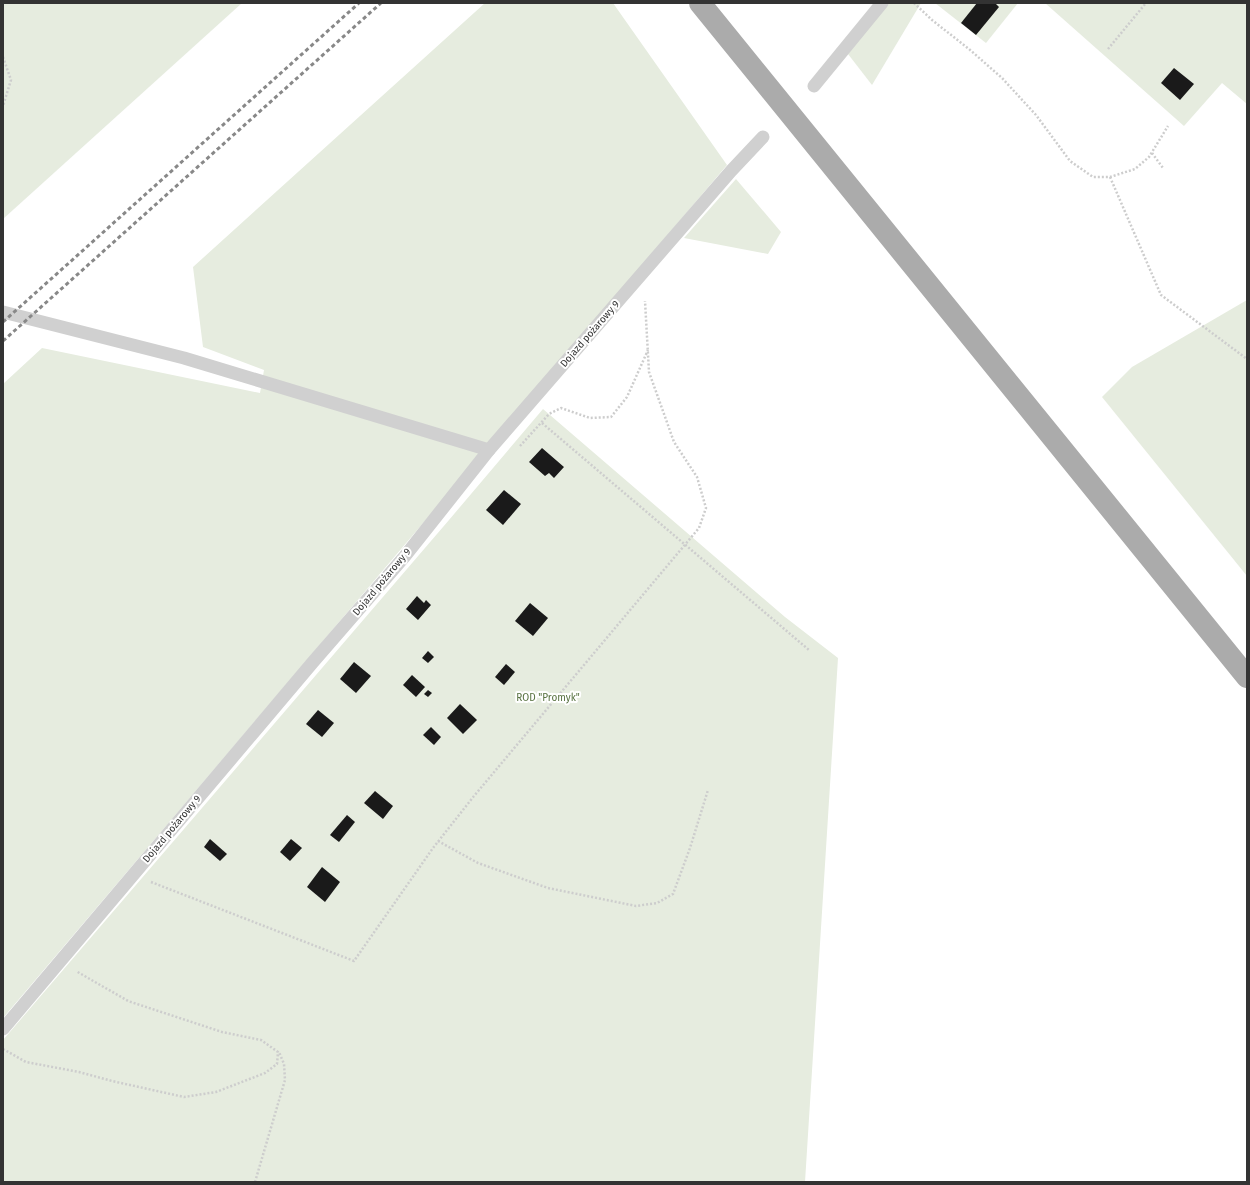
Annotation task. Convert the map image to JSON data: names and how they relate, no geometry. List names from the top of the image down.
{
  "streets": {
    "lane": ["Dojazd pożarowy 9"]
  },
  "parks": ["ROD \"Promyk\""]
}
